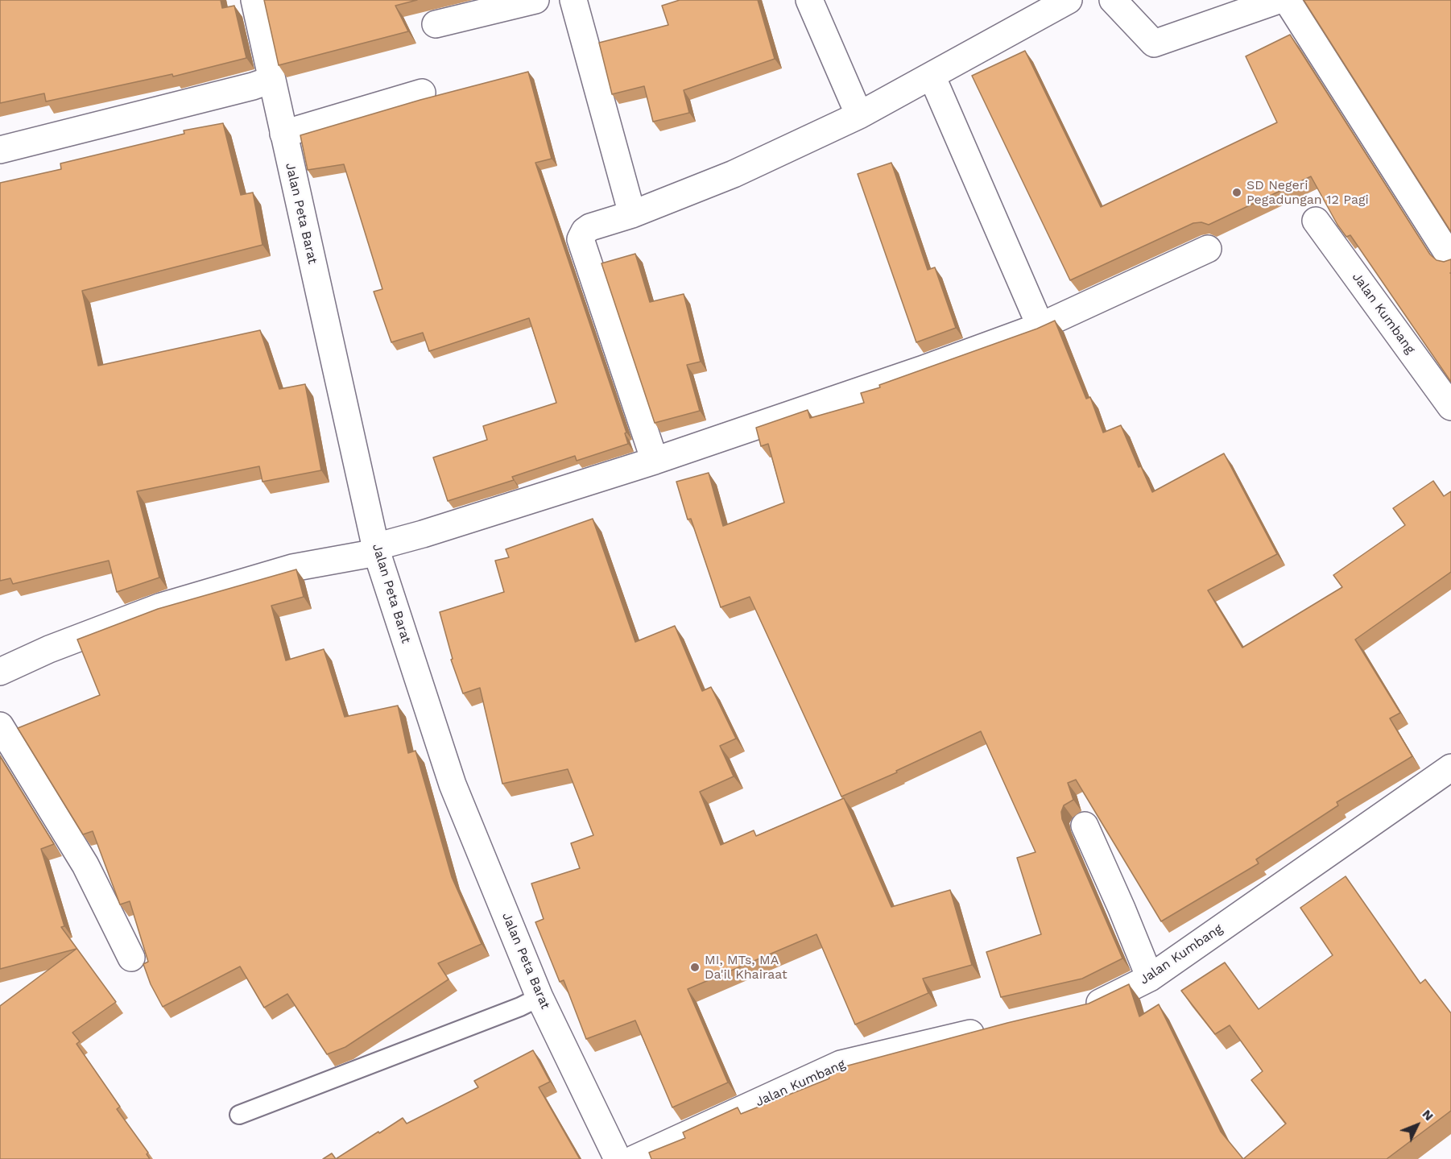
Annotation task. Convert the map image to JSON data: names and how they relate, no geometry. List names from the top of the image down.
{
  "streets": {
    "street": ["Jalan Peta Barat", "Jalan Kumbang"]
  },
  "places": ["SD Negeri Pegadungan 12 Pagi", "MI, MTs, MA Da'il Khairaat"],
  "north": "top right"
}
